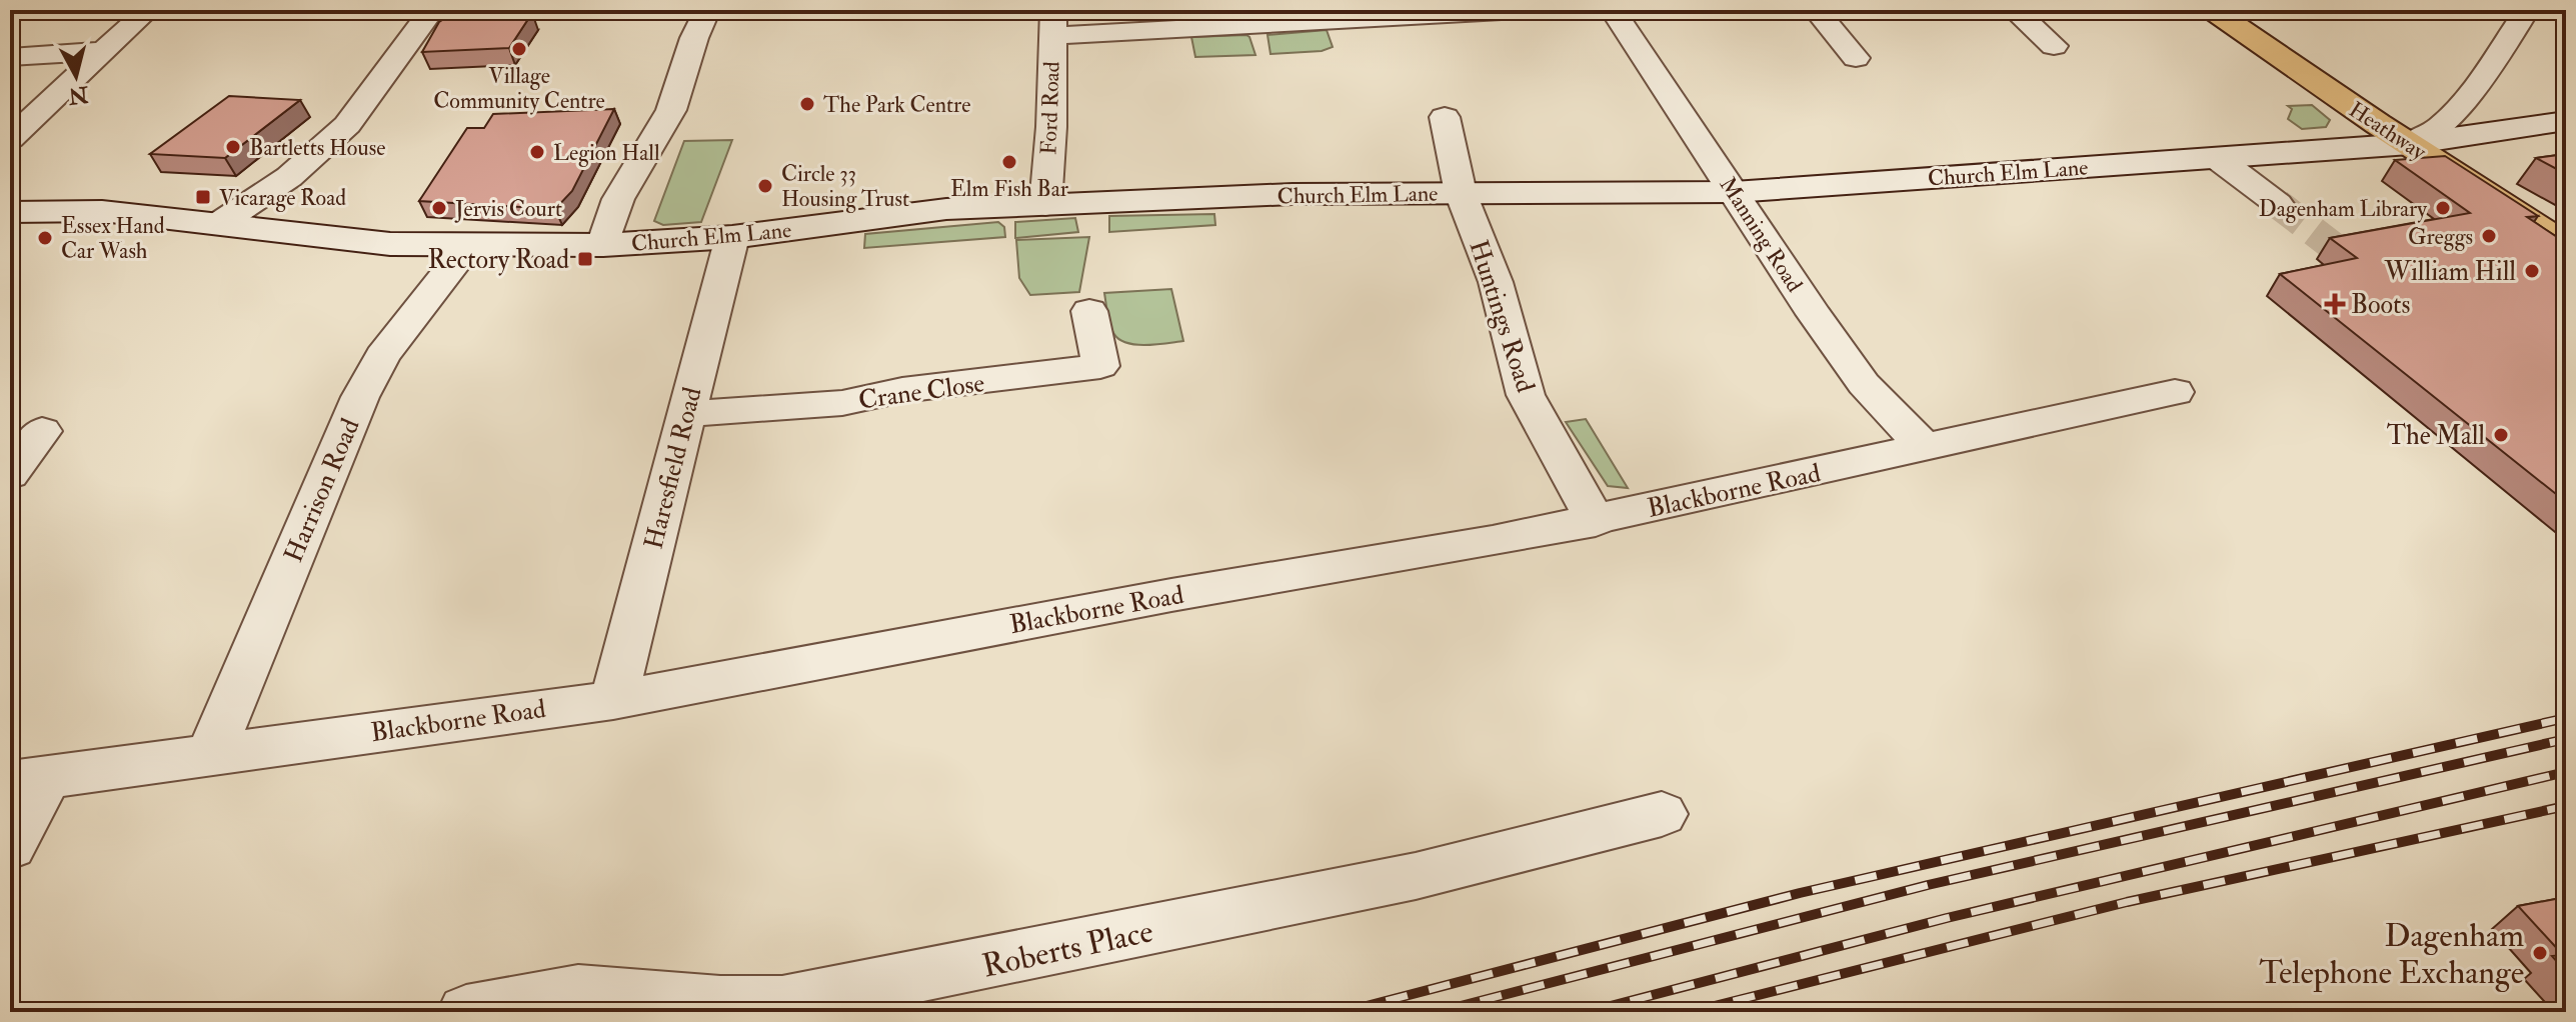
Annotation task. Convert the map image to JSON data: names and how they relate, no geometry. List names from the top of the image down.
{
  "streets": {
    "main road": ["Heathway"],
    "street": [
      "Ford Road",
      "Church Elm Lane",
      "Manning Road",
      "Huntings Road",
      "Crane Close",
      "Haresfield Road",
      "Harrison Road",
      "Blackborne Road",
      "Roberts Place"
    ]
  },
  "crossings": [
    ["Ford Road", "Church Elm Lane"],
    ["Heathway", "Church Elm Lane"],
    ["Church Elm Lane", "Manning Road"],
    ["Church Elm Lane", "Huntings Road"],
    ["Church Elm Lane", "Haresfield Road"],
    ["Church Elm Lane", "Harrison Road"],
    ["Manning Road", "Blackborne Road"],
    ["Huntings Road", "Blackborne Road"],
    ["Crane Close", "Haresfield Road"],
    ["Haresfield Road", "Blackborne Road"],
    ["Harrison Road", "Blackborne Road"]
  ],
  "places": {
    "other": [
      "Village Community Centre",
      "The Park Centre",
      "Bartletts House",
      "Legion Hall",
      "Elm Fish Bar",
      "Circle 33 Housing Trust",
      "Jervis Court",
      "Dagenham Library",
      "Greggs",
      "Essex Hand Car Wash",
      "William Hill",
      "The Mall",
      "Dagenham Telephone Exchange"
    ],
    "transit": ["Vicarage Road", "Rectory Road"],
    "health": ["Boots"]
  },
  "north": "bottom"
}
